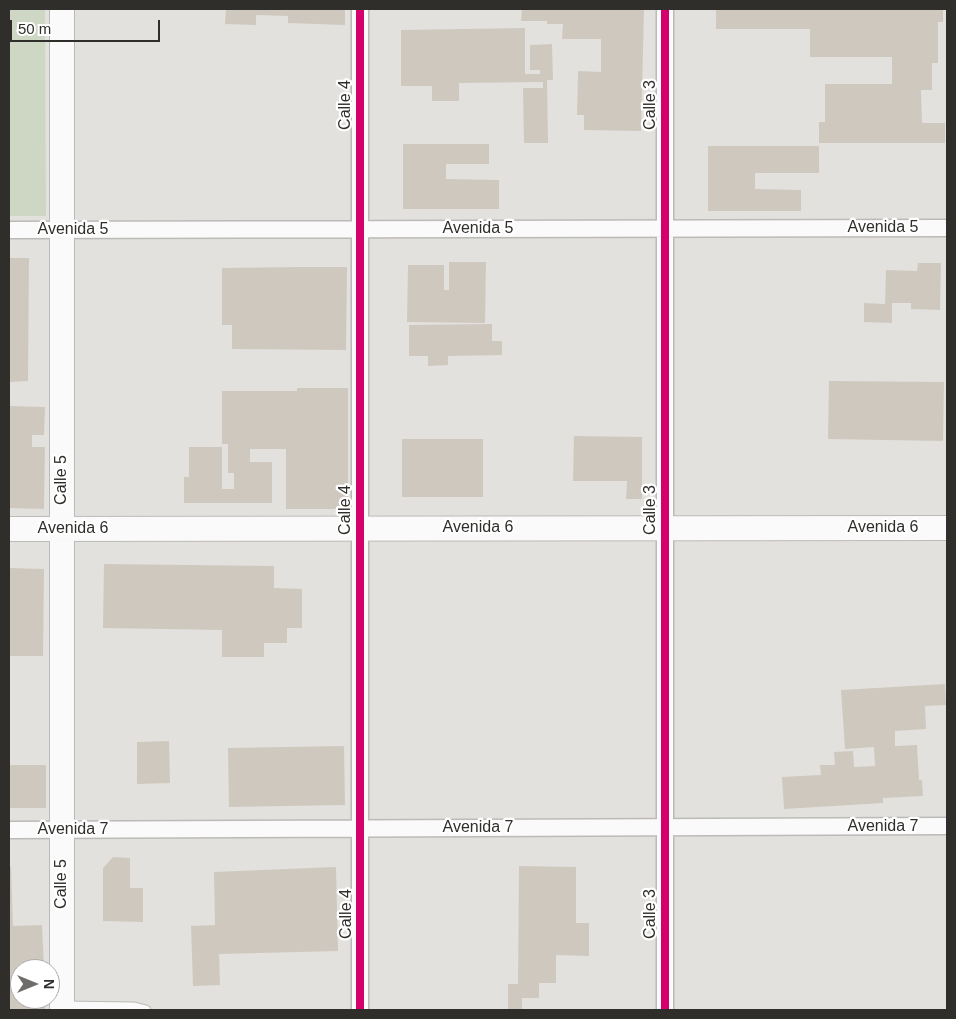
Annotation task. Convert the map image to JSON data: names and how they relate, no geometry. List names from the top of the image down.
{
  "streets": {
    "street": [
      "Calle 4",
      "Calle 3",
      "Avenida 5",
      "Calle 5",
      "Avenida 6",
      "Avenida 7"
    ]
  },
  "crossings": [
    ["Calle 4", "Avenida 5"],
    ["Calle 4", "Avenida 6"],
    ["Calle 4", "Avenida 7"],
    ["Calle 3", "Avenida 5"],
    ["Calle 3", "Avenida 6"],
    ["Calle 3", "Avenida 7"],
    ["Avenida 5", "Calle 5"],
    ["Calle 5", "Avenida 6"],
    ["Calle 5", "Avenida 7"]
  ],
  "scale_bar": "50 m",
  "north": "right"
}
